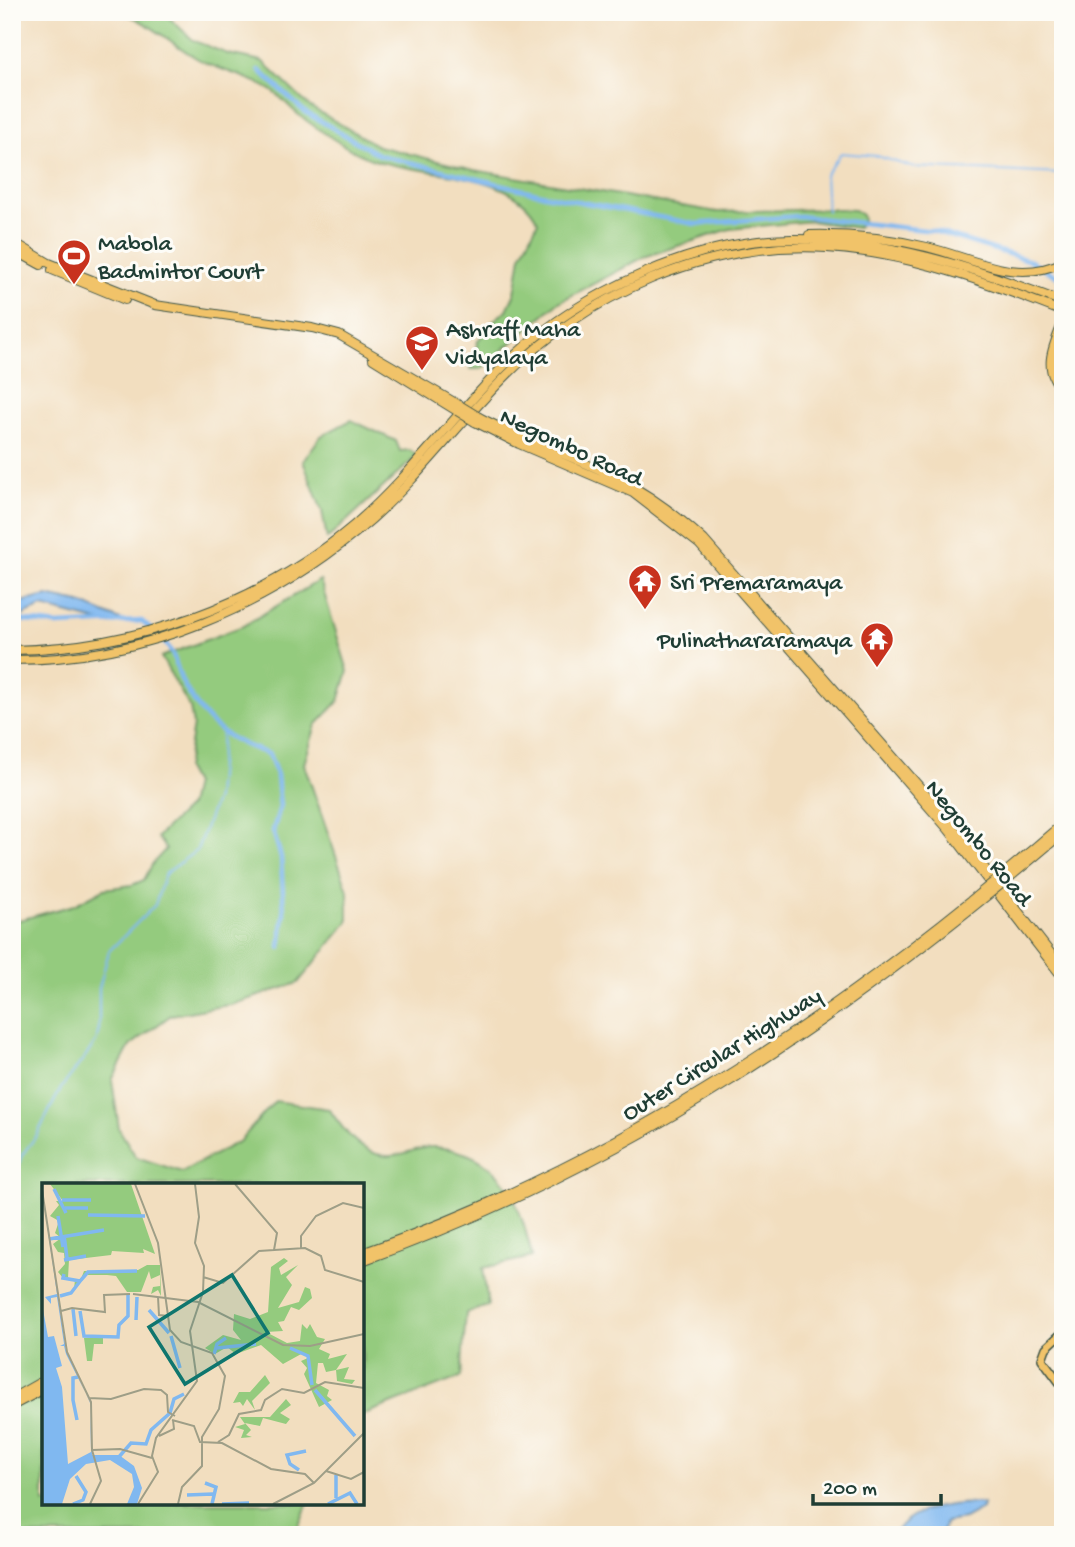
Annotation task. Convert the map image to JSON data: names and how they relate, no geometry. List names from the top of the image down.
{
  "streets": {
    "highway": ["Negombo Road", "Outer Circular Highway"]
  },
  "places": {
    "sports": ["Mabola Badmintor Court"],
    "school or university": ["Ashraff Maha Vidyalaya"],
    "temple": ["Sri Premaramaya", "Pulinathararamaya"]
  },
  "scale_bar": "200 m"
}
